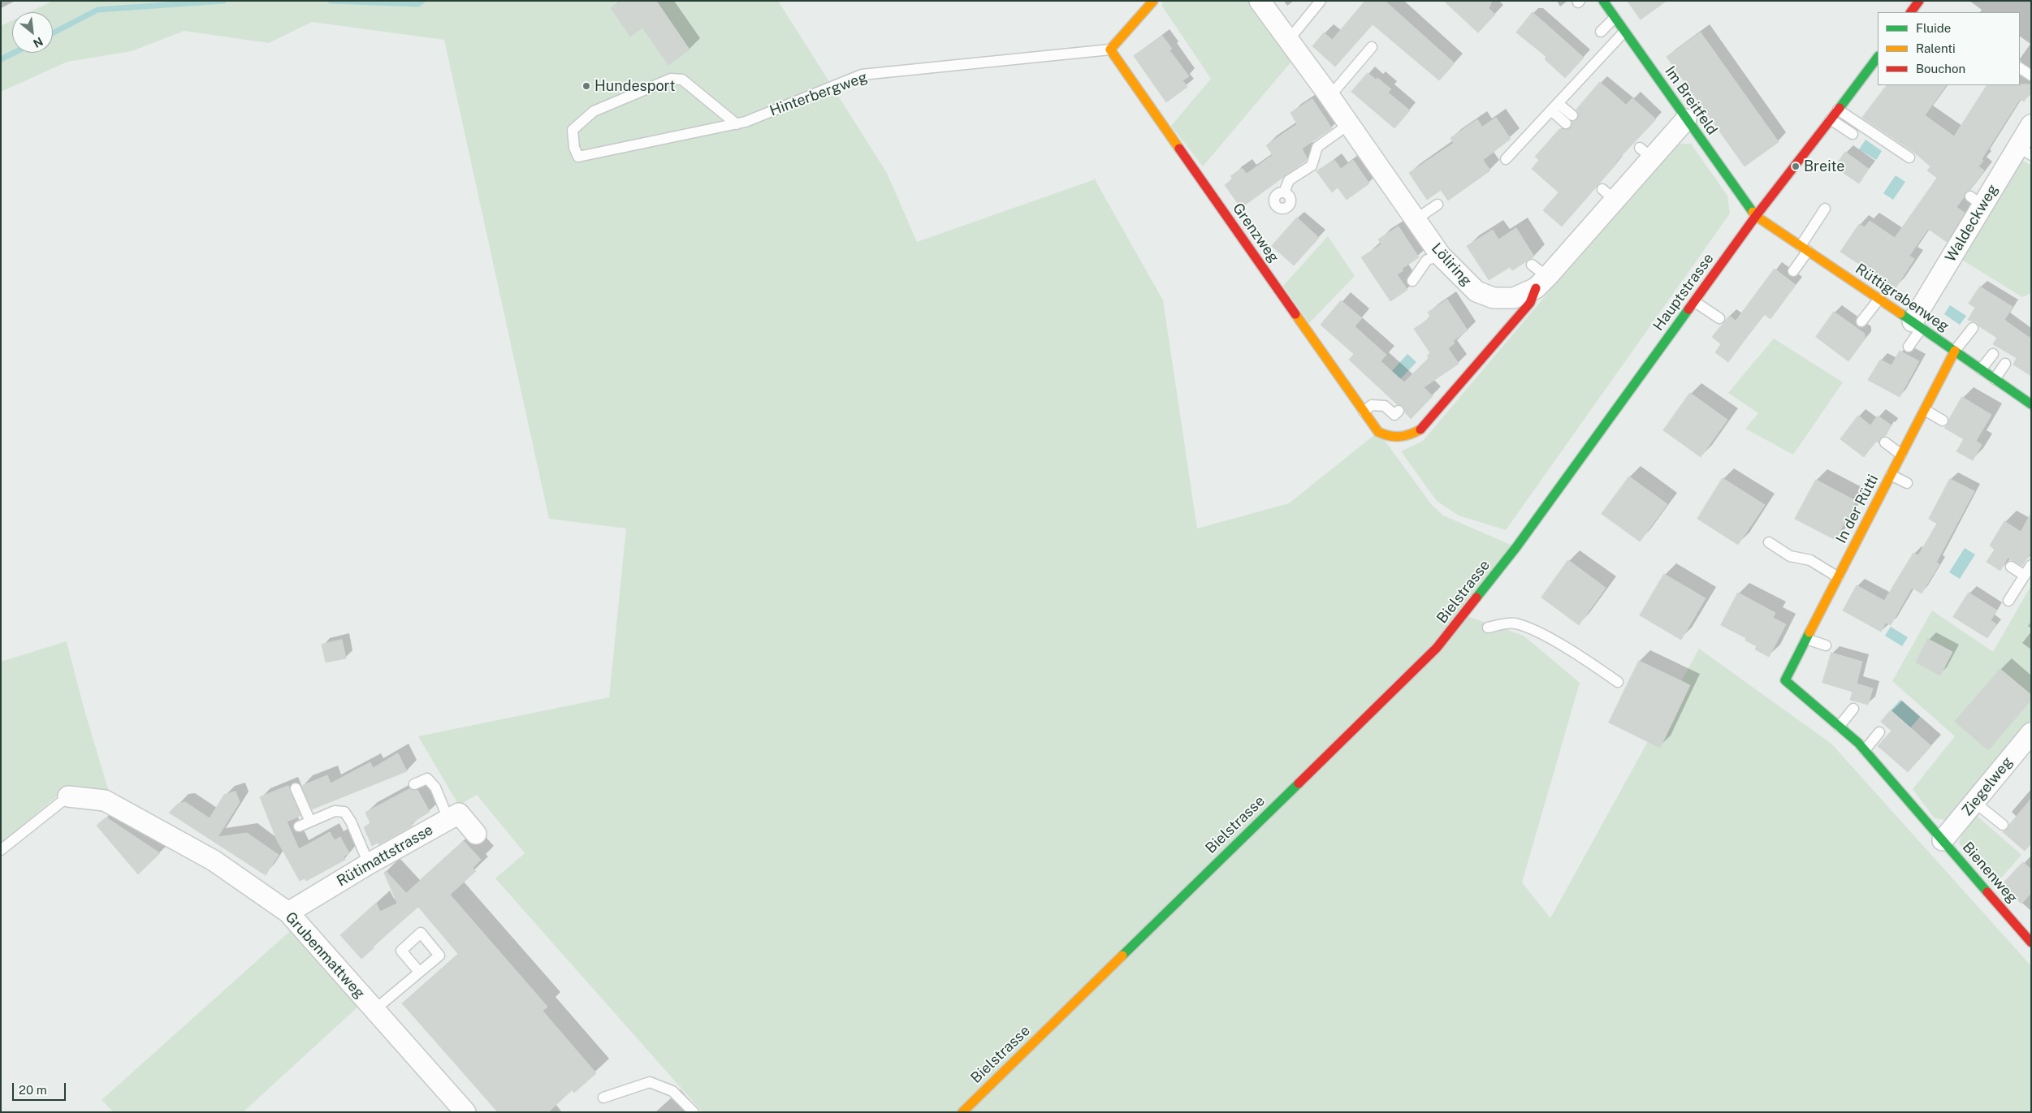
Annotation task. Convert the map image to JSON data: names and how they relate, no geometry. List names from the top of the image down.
{
  "streets": {
    "street": [
      "Im Breitfeld",
      "Waldeckweg",
      "Grenzweg",
      "Löliring",
      "Hauptstrasse",
      "Rüttigrabenweg",
      "In der Rütti",
      "Bielstrasse",
      "Ziegelweg",
      "Rütimattstrasse",
      "Bienenweg",
      "Grubenmattweg"
    ],
    "lane": ["Hinterbergweg"]
  },
  "crossings": [
    ["Hinterbergweg", "Grenzweg"],
    ["Im Breitfeld", "Löliring"],
    ["Im Breitfeld", "Hauptstrasse"],
    ["Im Breitfeld", "Rüttigrabenweg"],
    ["Waldeckweg", "Rüttigrabenweg"],
    ["Grenzweg", "Löliring"],
    ["Hauptstrasse", "Rüttigrabenweg"],
    ["Hauptstrasse", "Bielstrasse"],
    ["Rüttigrabenweg", "In der Rütti"],
    ["In der Rütti", "Bienenweg"],
    ["Ziegelweg", "Bienenweg"],
    ["Rütimattstrasse", "Grubenmattweg"]
  ],
  "places": ["Hundesport", "Breite"],
  "legend": ["Fluide", "Ralenti", "Bouchon"],
  "scale_bar": "20 m",
  "north": "bottom right"
}
